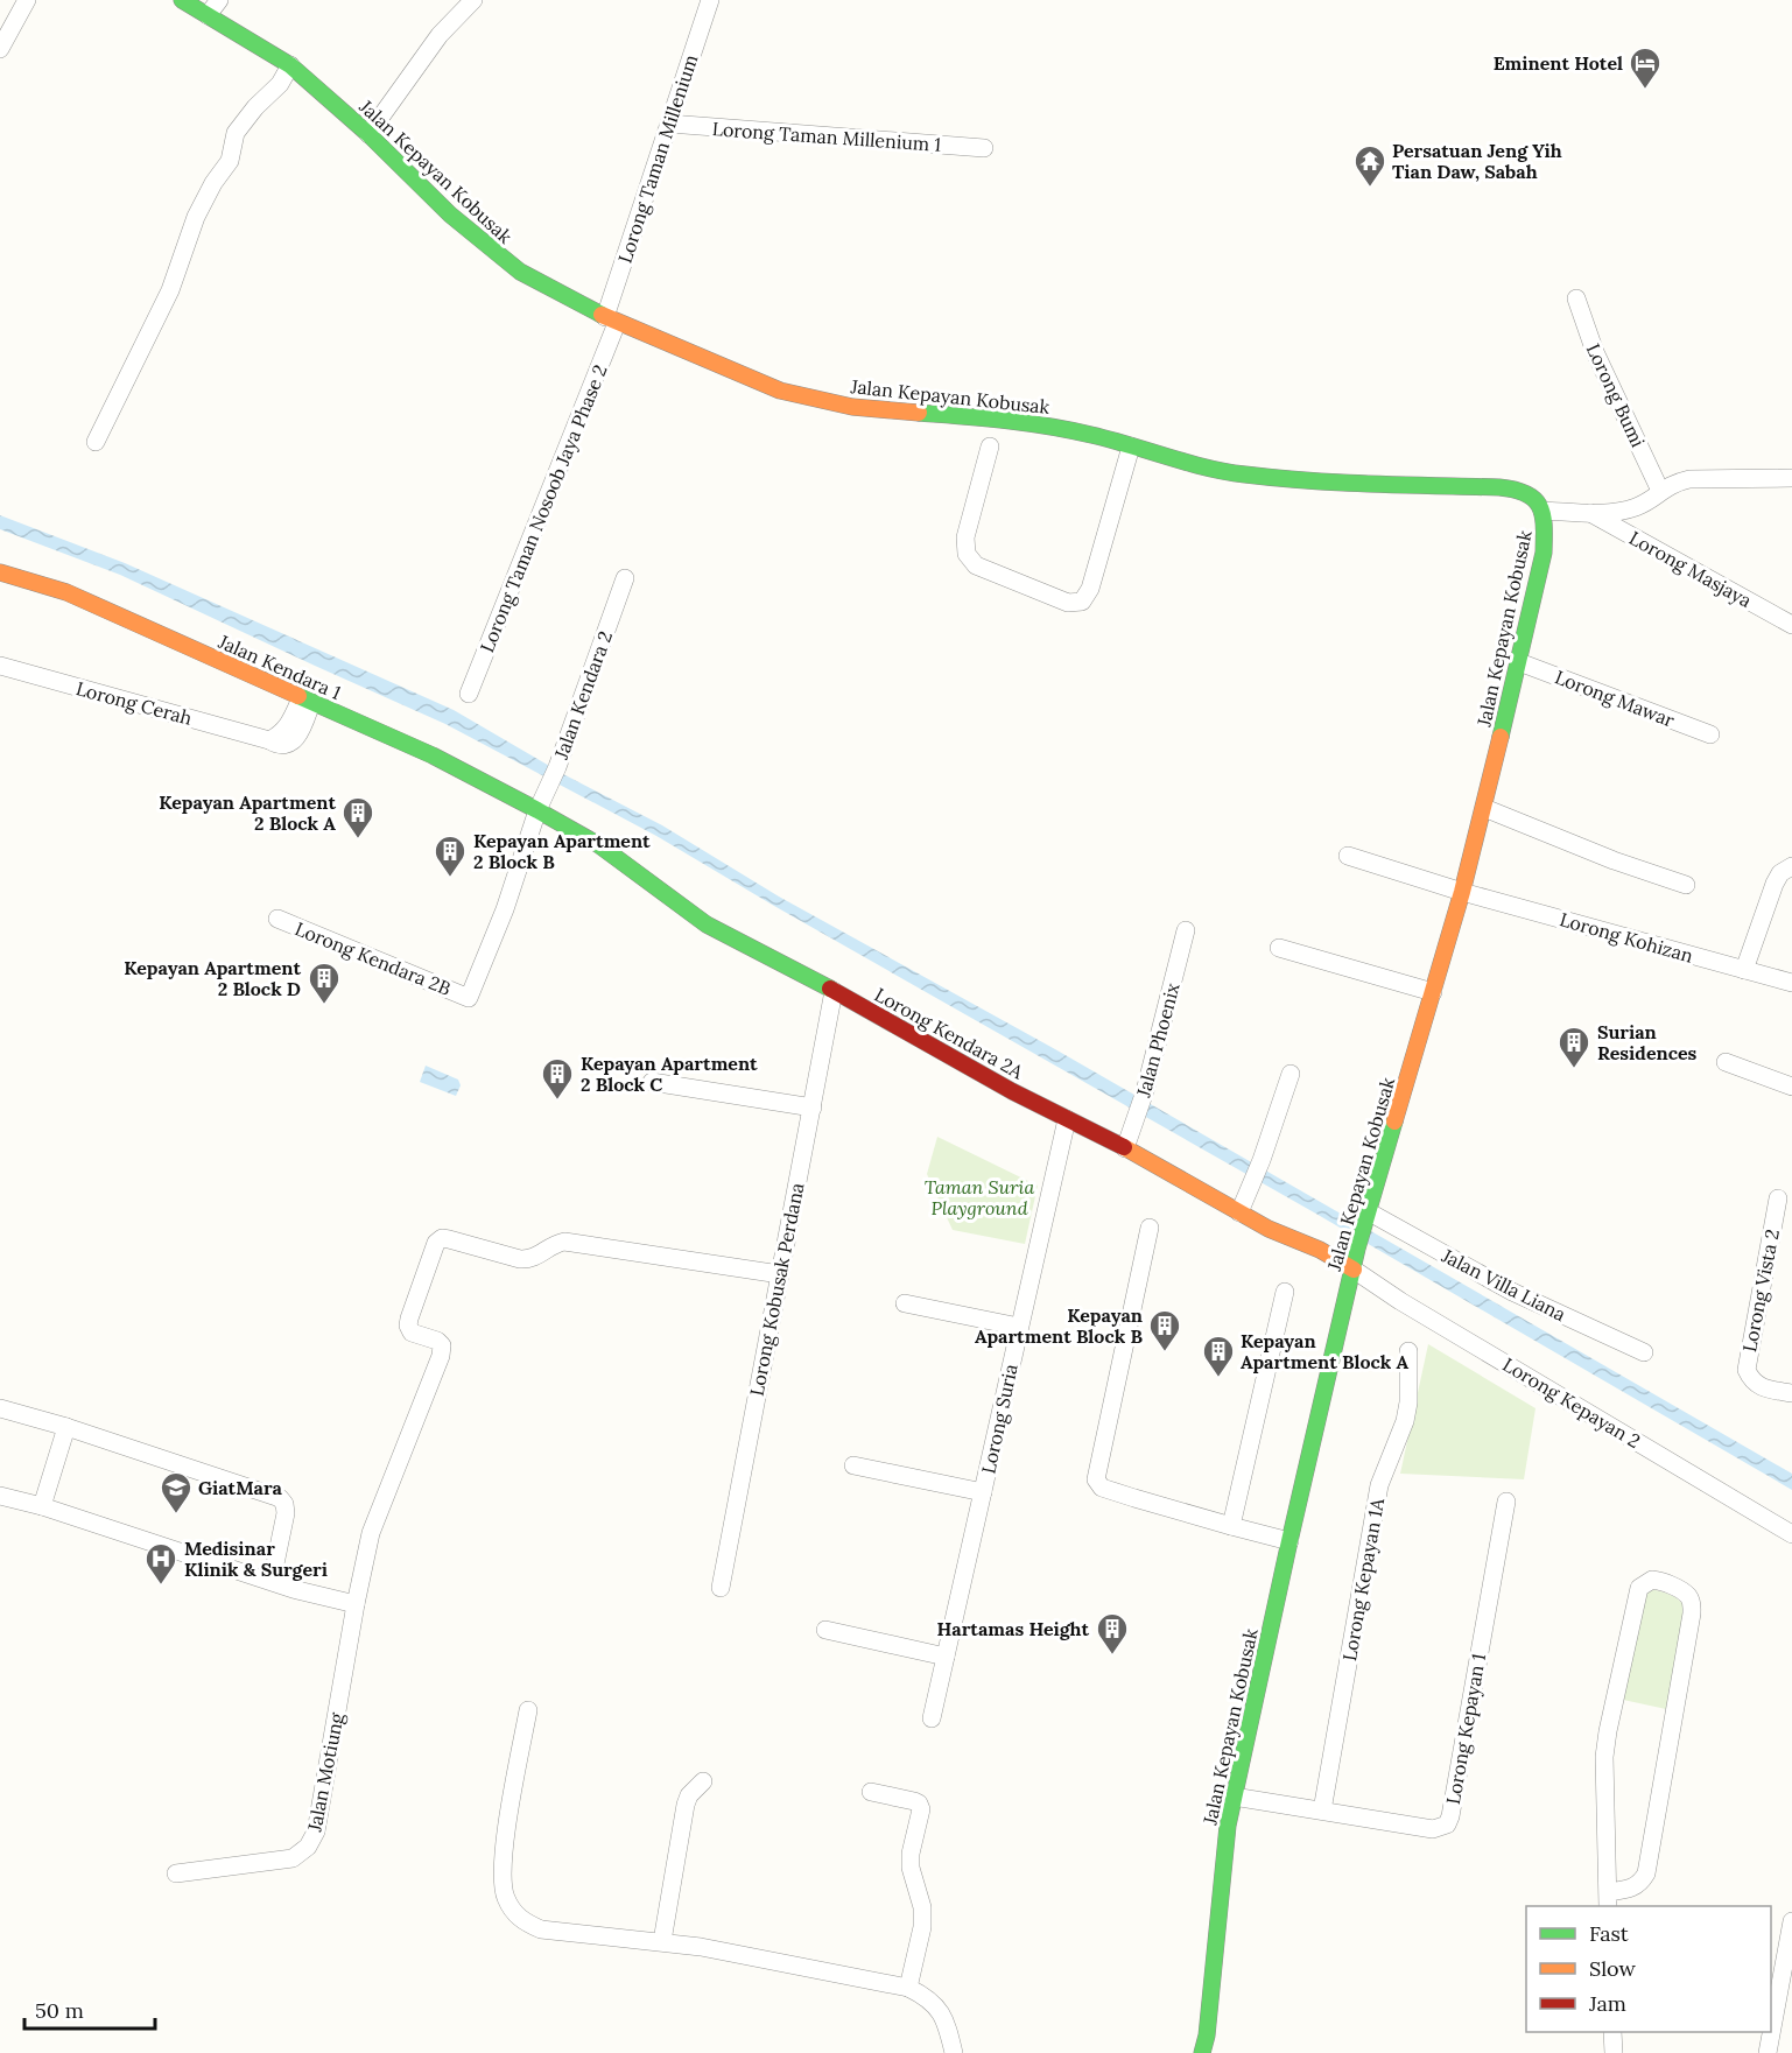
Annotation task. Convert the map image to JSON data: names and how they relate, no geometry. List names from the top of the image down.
{
  "streets": {
    "street": [
      "Lorong Taman Millenium 1",
      "Lorong Taman Millenium",
      "Jalan Kepayan Kobusak",
      "Lorong Bumi",
      "Lorong Taman Nosoob Jaya Phase 2",
      "Lorong Masjaya",
      "Jalan Kendara 1",
      "Jalan Kendara 2",
      "Lorong Mawar",
      "Lorong Cerah",
      "Lorong Kohizan",
      "Lorong Kendara 2B",
      "Lorong Kendara 2A",
      "Jalan Phoenix",
      "Jalan Villa Liana",
      "Lorong Kobusak Perdana",
      "Lorong Vista 2",
      "Lorong Kepayan 2",
      "Lorong Suria",
      "Lorong Kepayan 1A",
      "Lorong Kepayan 1",
      "Jalan Motiung"
    ]
  },
  "crossings": [
    ["Lorong Taman Millenium 1", "Lorong Taman Millenium"],
    ["Lorong Taman Millenium", "Jalan Kepayan Kobusak"],
    ["Lorong Taman Millenium", "Lorong Taman Nosoob Jaya Phase 2"],
    ["Jalan Kepayan Kobusak", "Lorong Taman Nosoob Jaya Phase 2"],
    ["Jalan Kepayan Kobusak", "Lorong Masjaya"],
    ["Jalan Kepayan Kobusak", "Lorong Mawar"],
    ["Jalan Kepayan Kobusak", "Lorong Kohizan"],
    ["Jalan Kepayan Kobusak", "Lorong Kendara 2A"],
    ["Jalan Kepayan Kobusak", "Jalan Villa Liana"],
    ["Jalan Kepayan Kobusak", "Lorong Kepayan 2"],
    ["Jalan Kepayan Kobusak", "Lorong Kepayan 1"],
    ["Lorong Bumi", "Lorong Masjaya"],
    ["Jalan Kendara 1", "Jalan Kendara 2"],
    ["Jalan Kendara 1", "Lorong Cerah"],
    ["Jalan Kendara 1", "Lorong Kendara 2A"],
    ["Jalan Kendara 2", "Lorong Kendara 2B"],
    ["Jalan Kendara 2", "Lorong Kendara 2A"],
    ["Lorong Kendara 2A", "Jalan Phoenix"],
    ["Lorong Kendara 2A", "Lorong Kobusak Perdana"],
    ["Lorong Kendara 2A", "Lorong Kepayan 2"],
    ["Lorong Kendara 2A", "Lorong Suria"],
    ["Lorong Kobusak Perdana", "Jalan Motiung"],
    ["Lorong Kepayan 1A", "Lorong Kepayan 1"]
  ],
  "parks": ["Taman Suria Playground"],
  "places": {
    "hotel": ["Eminent Hotel"],
    "temple": ["Persatuan Jeng Yih Tian Daw, Sabah"],
    "building": [
      "Kepayan Apartment 2 Block A",
      "Kepayan Apartment 2 Block B",
      "Kepayan Apartment 2 Block D",
      "Surian Residences",
      "Kepayan Apartment 2 Block C",
      "Kepayan Apartment Block B",
      "Kepayan Apartment Block A",
      "Hartamas Height"
    ],
    "school or university": ["GiatMara"],
    "hospital": ["Medisinar Klinik & Surgeri"]
  },
  "legend": ["Fast", "Slow", "Jam"],
  "scale_bar": "50 m"
}
